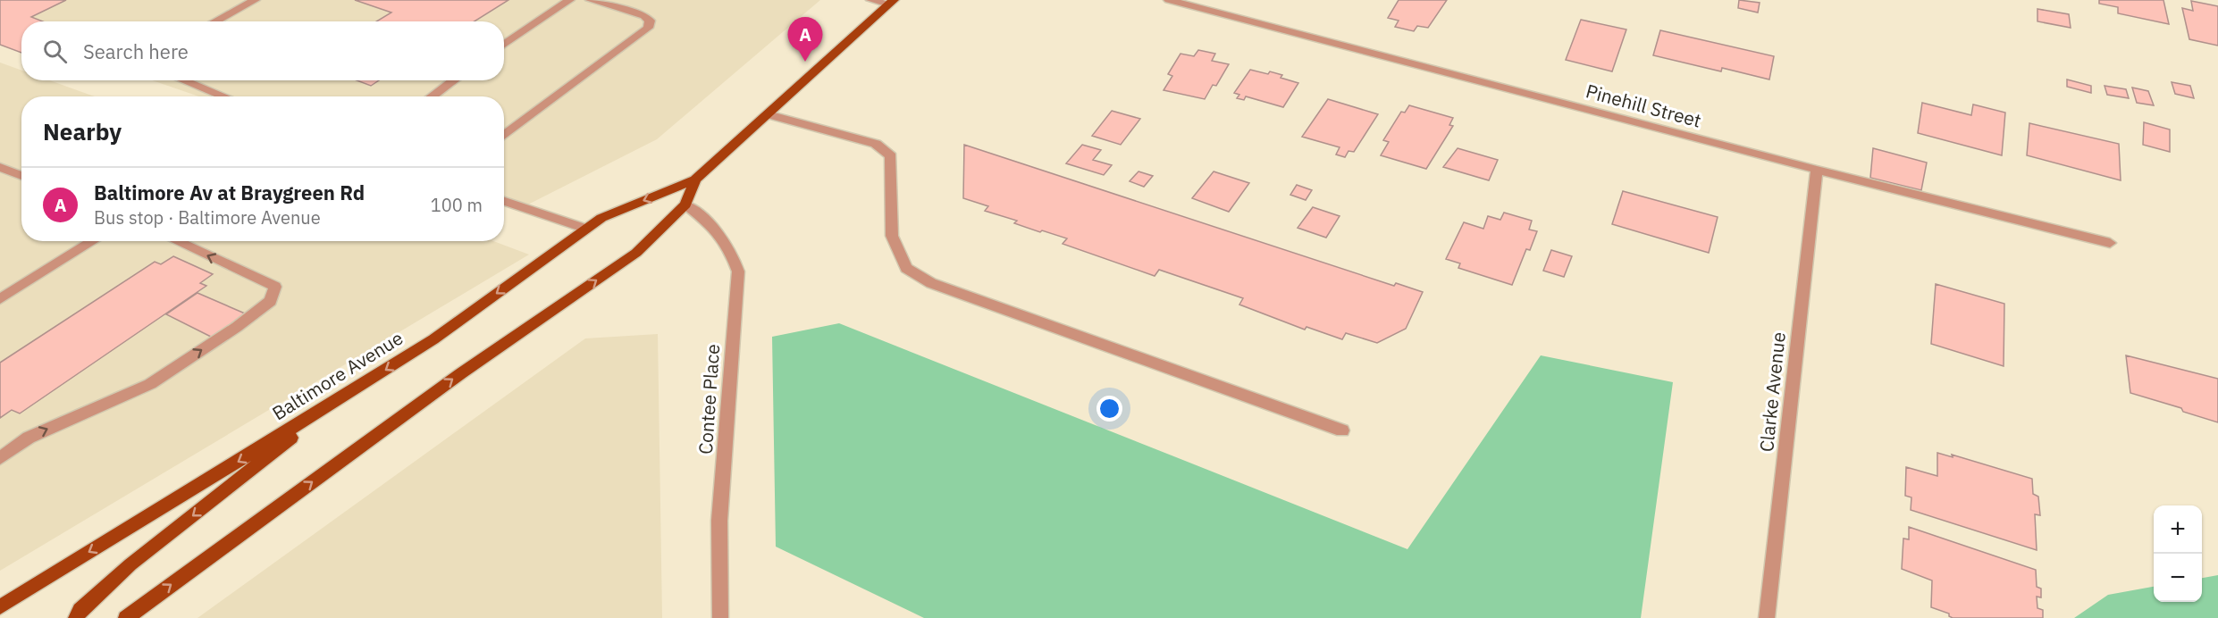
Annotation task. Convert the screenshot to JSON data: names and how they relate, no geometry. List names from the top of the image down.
{
  "streets": {
    "main road": ["Baltimore Avenue"],
    "street": ["Pinehill Street", "Clarke Avenue", "Contee Place"]
  },
  "crossings": [
    ["Pinehill Street", "Clarke Avenue"],
    ["Baltimore Avenue", "Contee Place"]
  ],
  "page": {
    "pins": "A",
    "search": "Search here",
    "heading": "Nearby",
    "list": [
      {
        "mark": "A",
        "name": "Baltimore Av at Braygreen Rd",
        "note": "Bus stop · Baltimore Avenue",
        "value": "100 m"
      }
    ],
    "map_buttons": ["+", "−"]
  }
}
